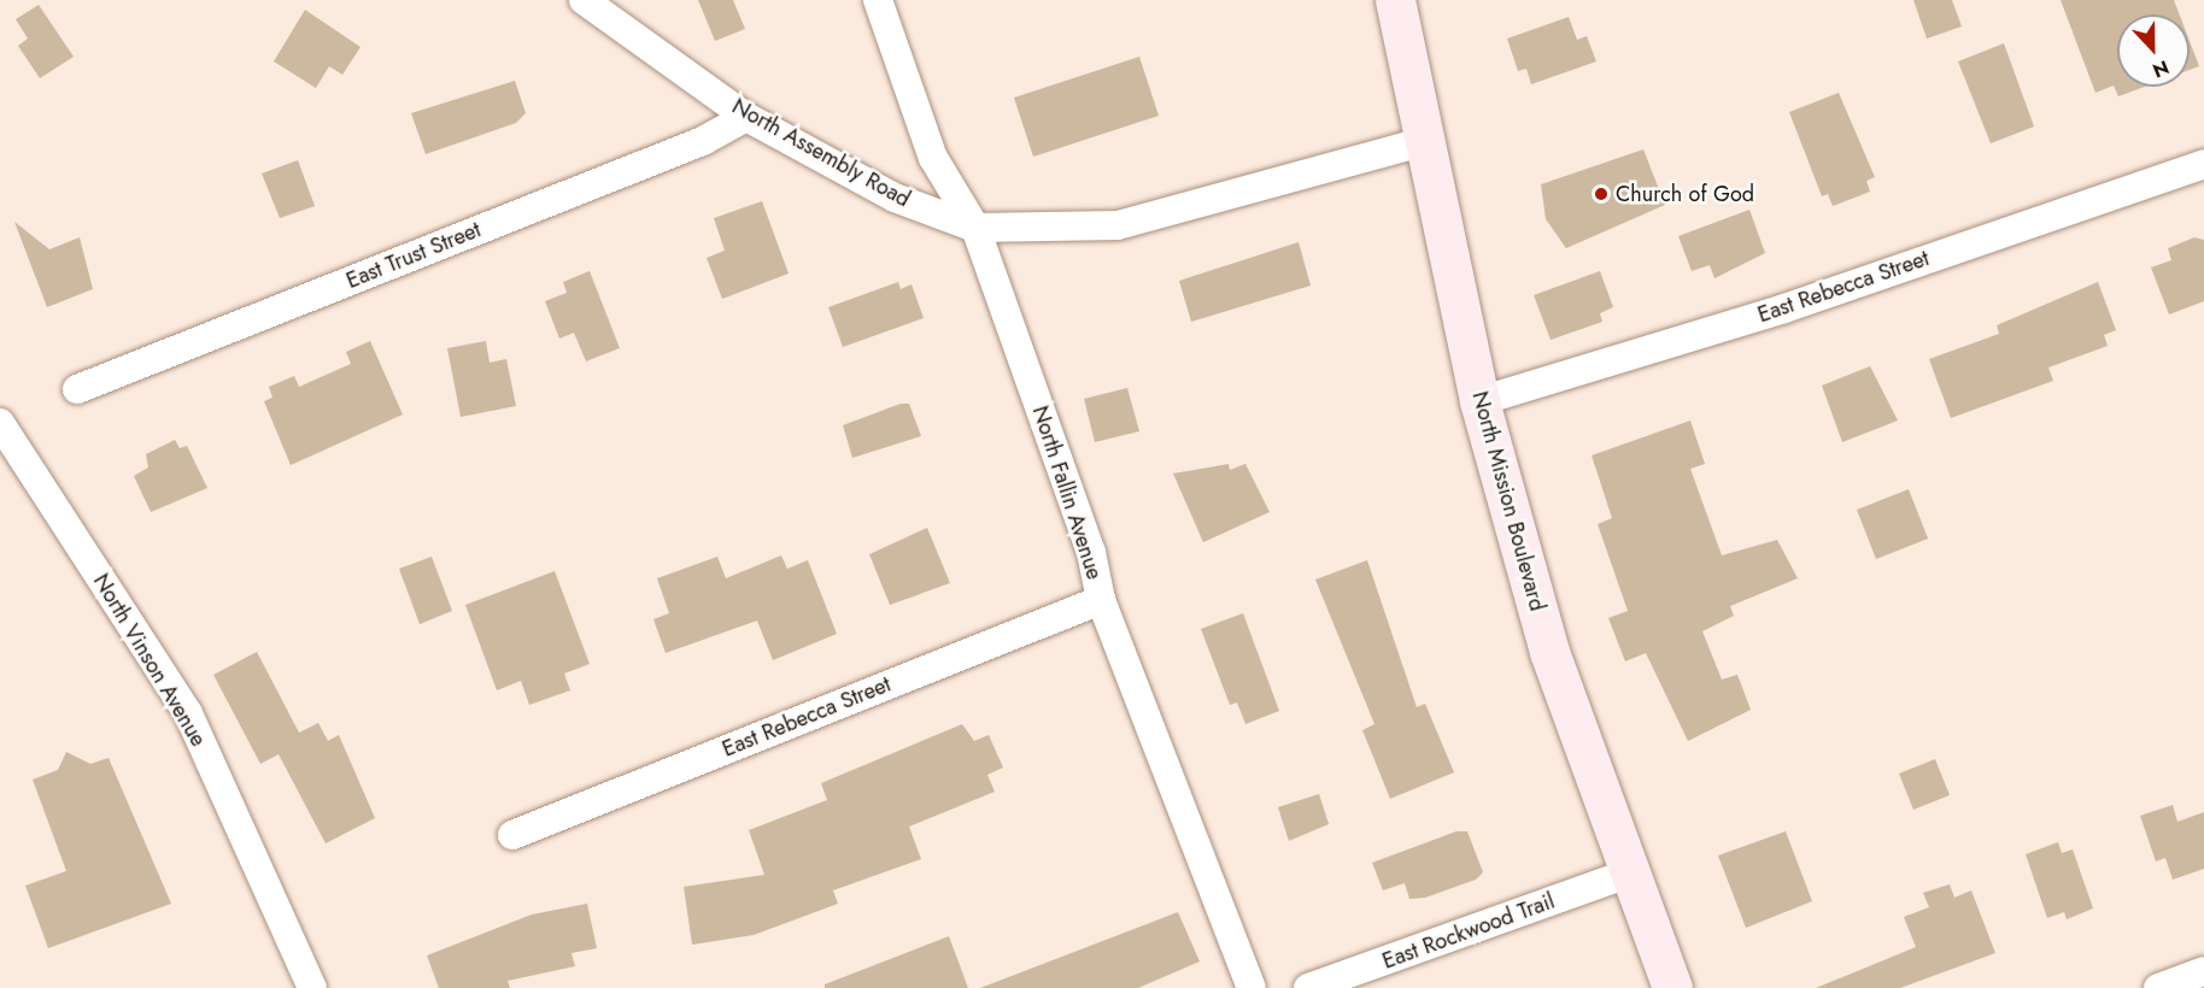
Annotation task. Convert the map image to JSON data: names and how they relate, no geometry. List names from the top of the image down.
{
  "streets": {
    "main road": ["North Mission Boulevard"],
    "street": [
      "North Assembly Road",
      "East Trust Street",
      "East Rebecca Street",
      "North Fallin Avenue",
      "North Vinson Avenue",
      "East Rockwood Trail"
    ]
  },
  "crossings": [
    ["North Assembly Road", "East Trust Street"],
    ["North Assembly Road", "North Fallin Avenue"],
    ["North Assembly Road", "North Mission Boulevard"],
    ["East Rebecca Street", "North Fallin Avenue"],
    ["East Rebecca Street", "North Mission Boulevard"],
    ["North Mission Boulevard", "East Rockwood Trail"]
  ],
  "places": ["Church of God"],
  "north": "bottom"
}
